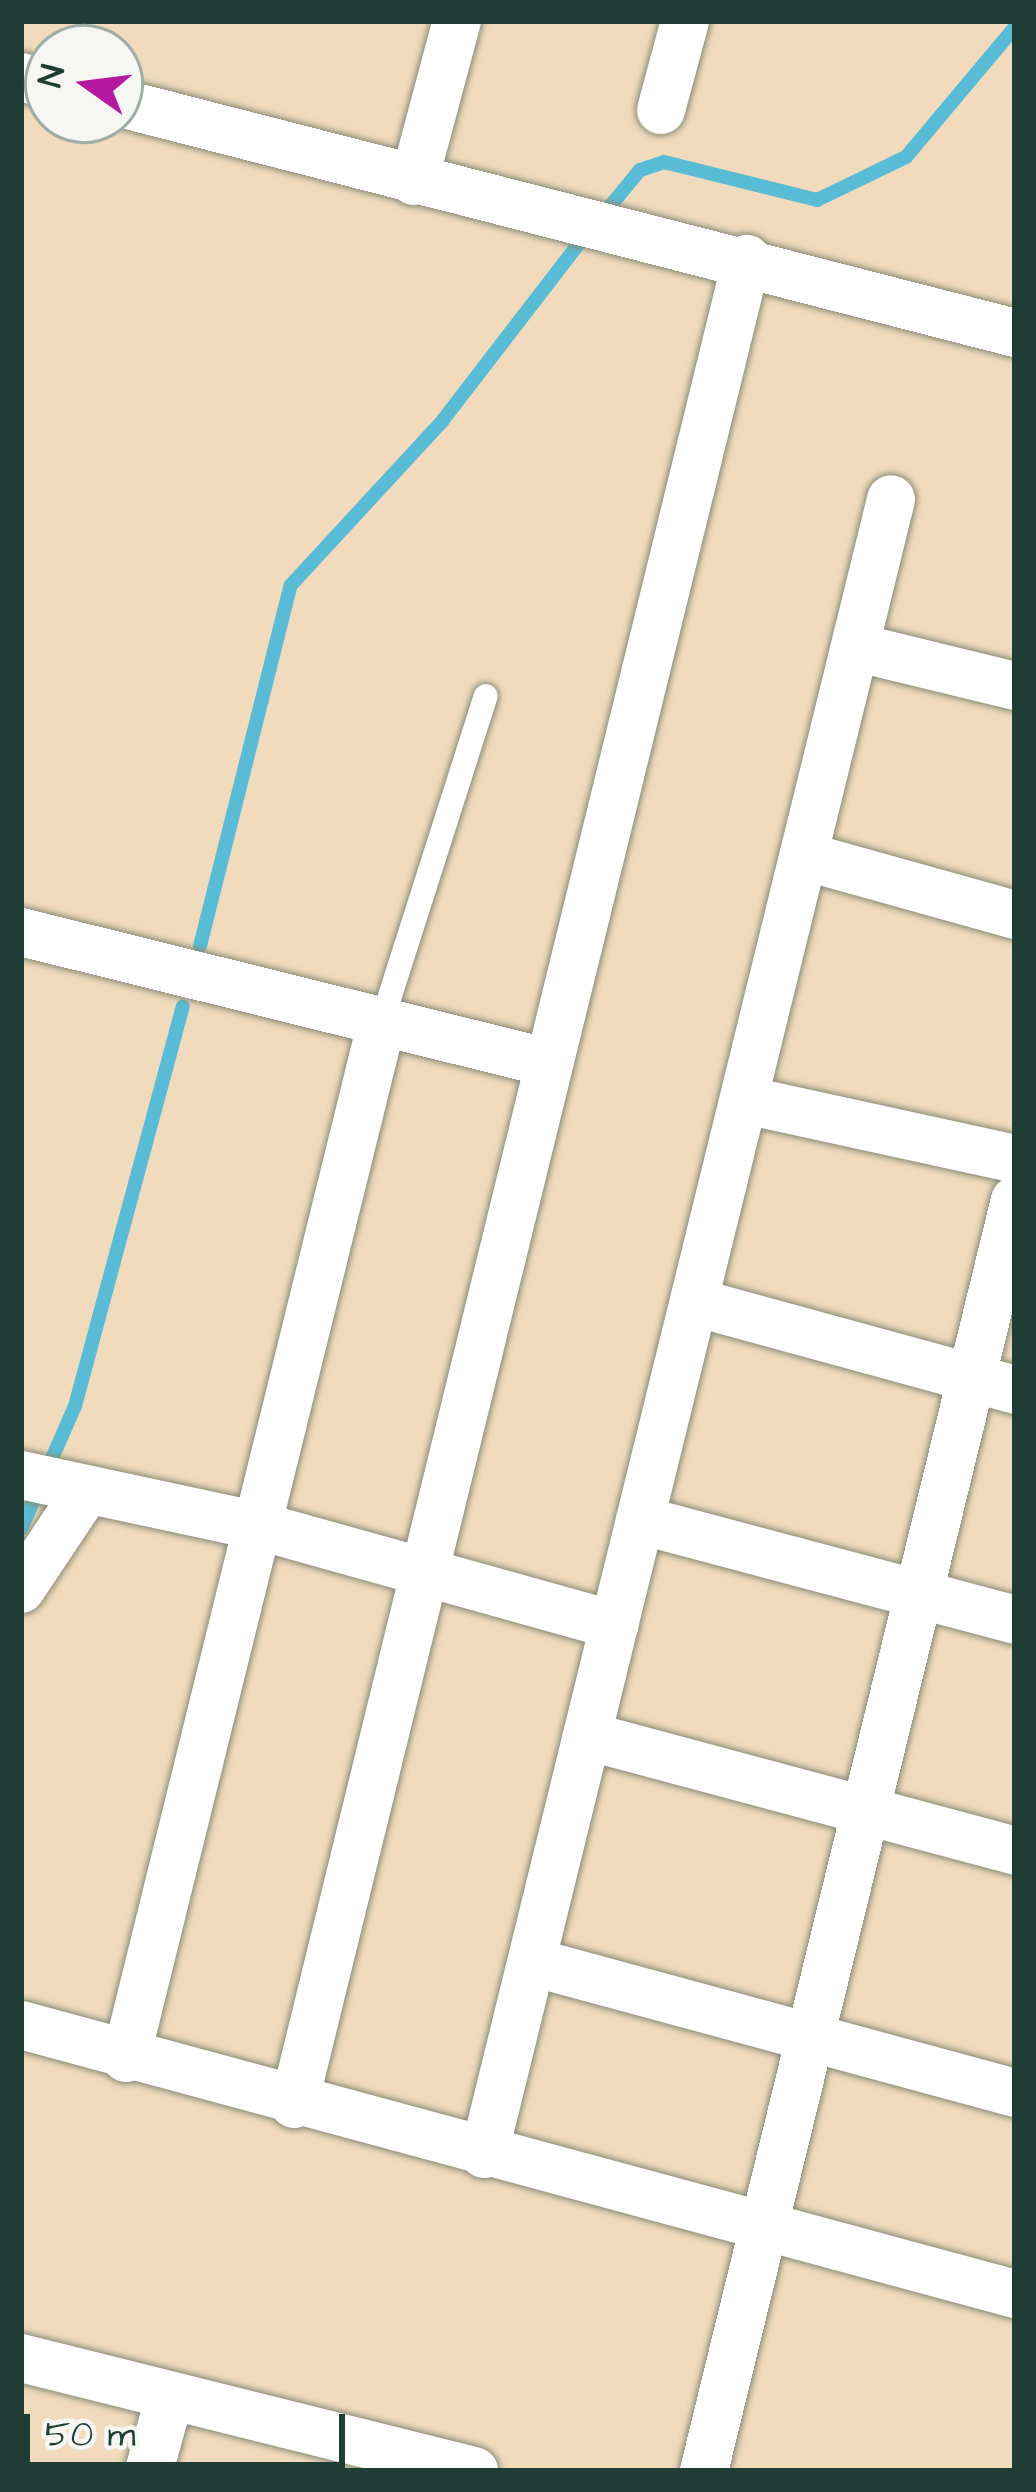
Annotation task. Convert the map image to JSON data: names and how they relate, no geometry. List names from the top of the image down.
{
  "scale_bar": "50 m",
  "north": "left"
}
